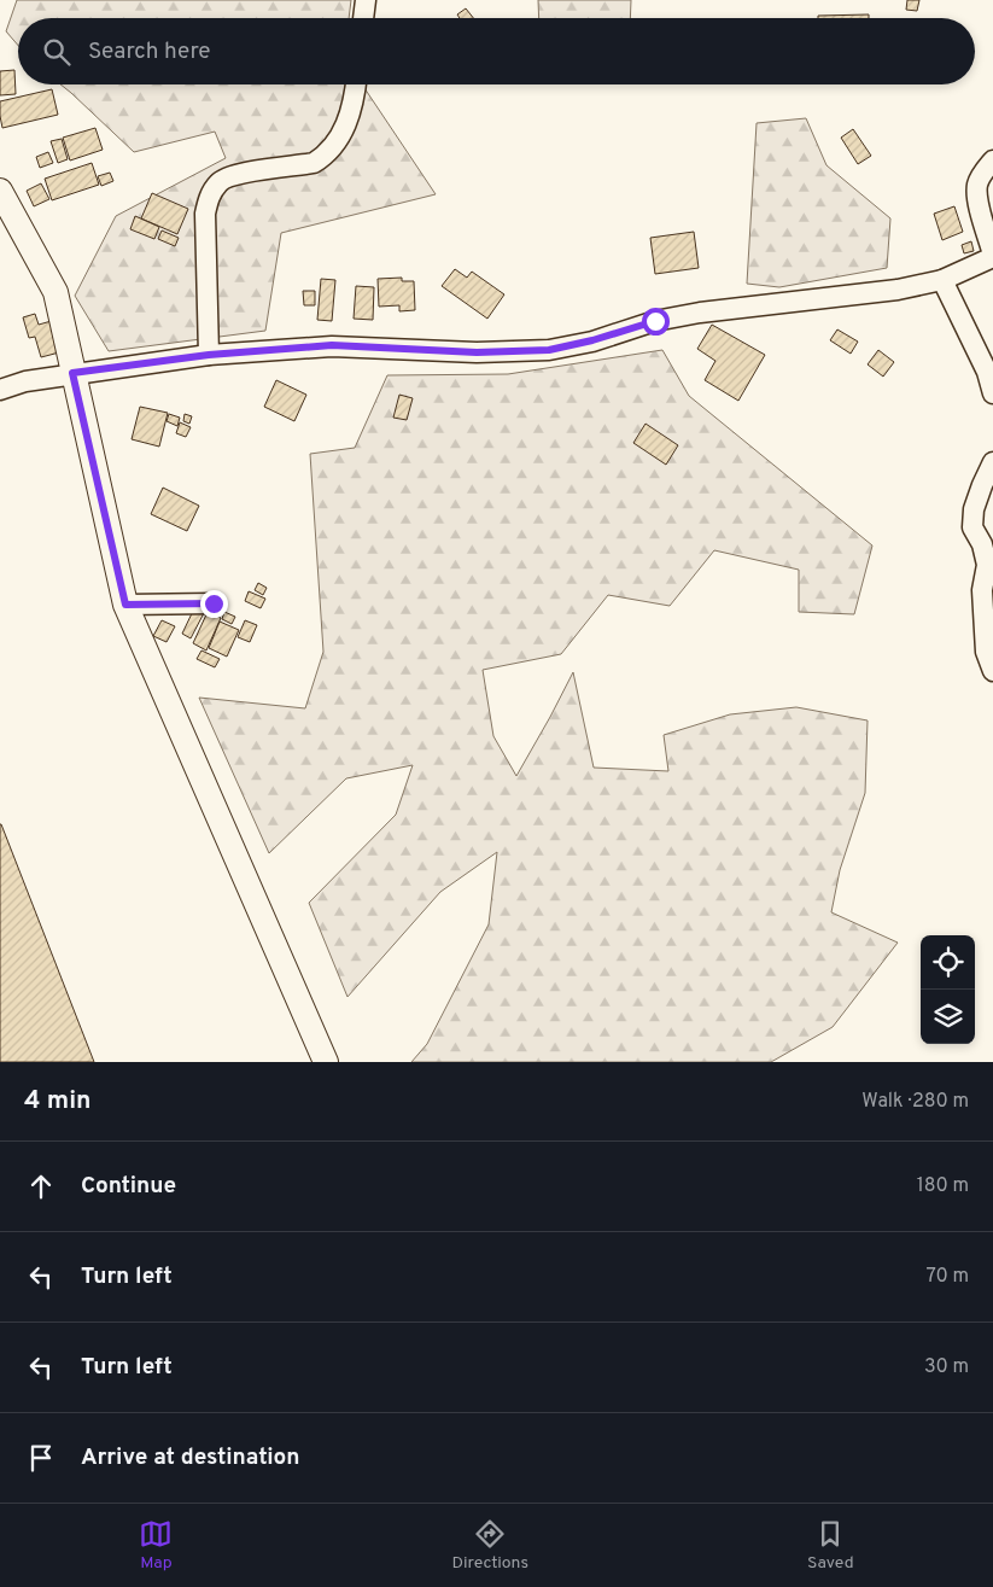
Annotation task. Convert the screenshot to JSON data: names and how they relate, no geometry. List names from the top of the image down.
{
  "page": {
    "search": "Search here",
    "heading": ["4 min", "Walk · 280 m"],
    "list": [
      ["Continue", "180 m"],
      ["Turn left", "70 m"],
      ["Turn left", "30 m"],
      "Arrive at destination"
    ],
    "nav": ["Map", "Directions", "Saved"]
  }
}
